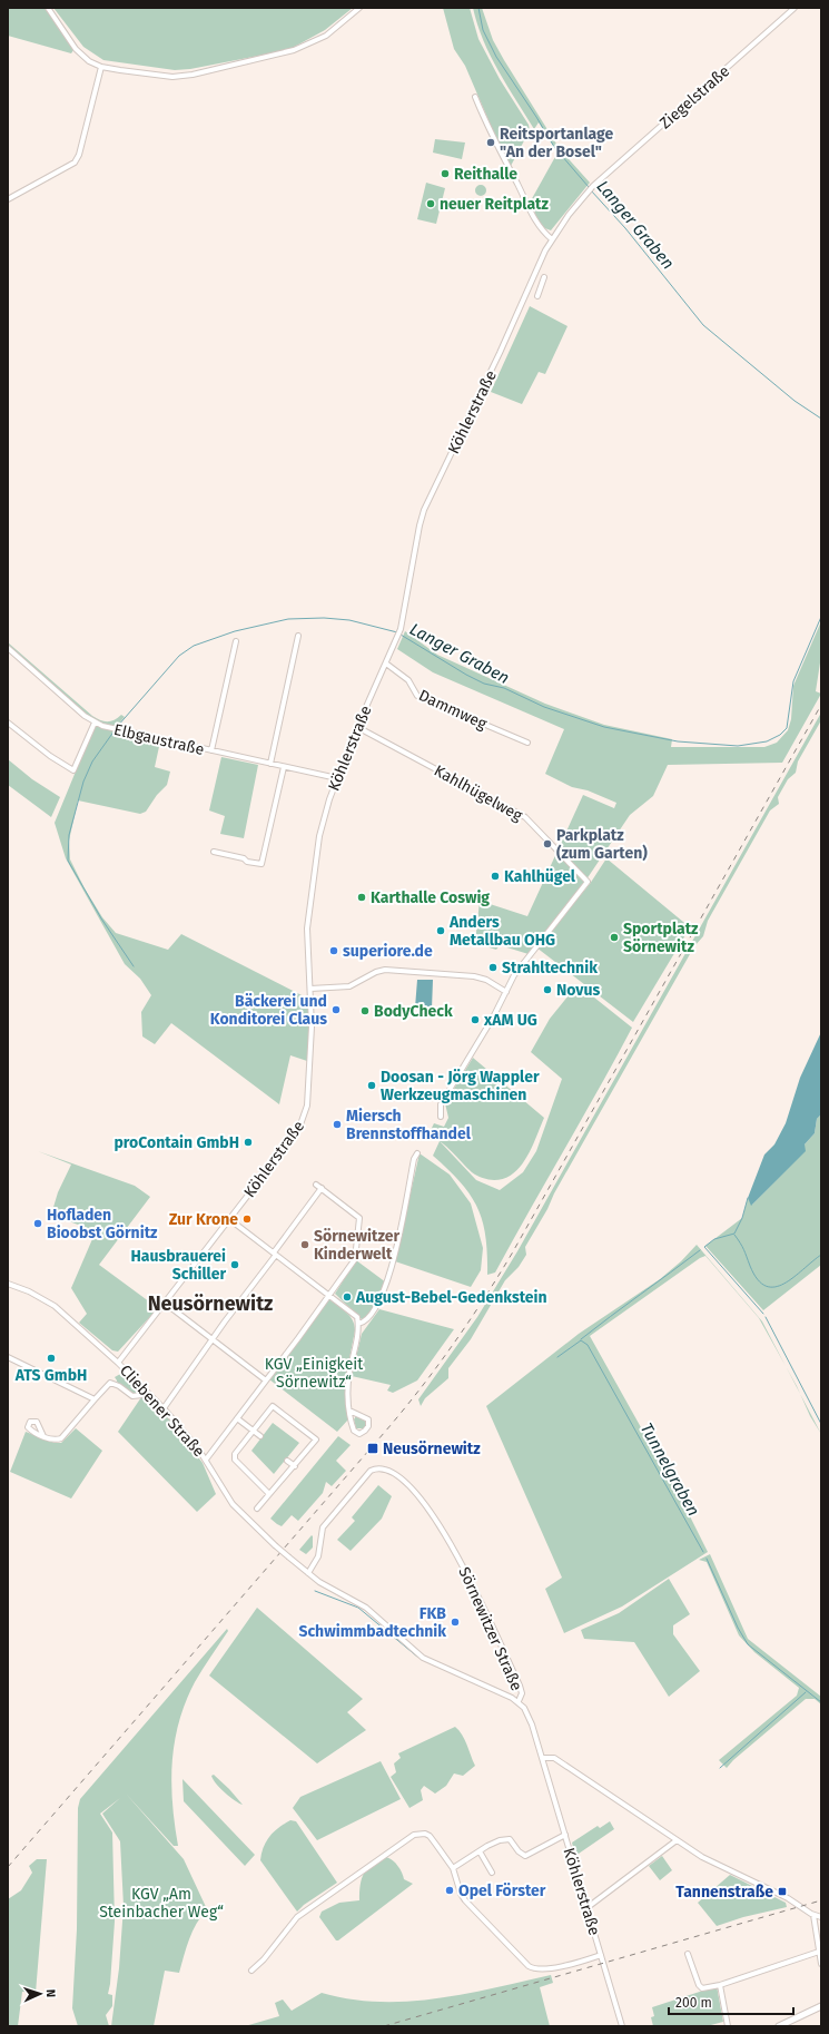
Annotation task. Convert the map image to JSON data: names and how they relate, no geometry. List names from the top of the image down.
{
  "streets": {
    "street": [
      "Ziegelstraße",
      "Köhlerstraße",
      "Dammweg",
      "Elbgaustraße",
      "Kahlhügelweg",
      "Cliebener Straße",
      "Sörnewitzer Straße"
    ]
  },
  "crossings": [
    ["Ziegelstraße", "Köhlerstraße"],
    ["Köhlerstraße", "Dammweg"],
    ["Köhlerstraße", "Elbgaustraße"],
    ["Köhlerstraße", "Kahlhügelweg"],
    ["Köhlerstraße", "Cliebener Straße"],
    ["Köhlerstraße", "Sörnewitzer Straße"],
    ["Cliebener Straße", "Sörnewitzer Straße"]
  ],
  "districts": ["Neusörnewitz"],
  "water": ["Langer Graben", "Tunnelgraben"],
  "parks": ["KGV „Einigkeit Sörnewitz“", "KGV „Am Steinbacher Weg“"],
  "places": {
    "other": [
      "Reitsportanlage \"An der Bosel\"",
      "Reithalle",
      "neuer Reitplatz",
      "Parkplatz (zum Garten)",
      "Kahlhügel",
      "Karthalle Coswig",
      "Anders Metallbau OHG",
      "Sportplatz Sörnewitz",
      "superiore.de",
      "Strahltechnik",
      "Novus",
      "Bäckerei und Konditorei Claus",
      "BodyCheck",
      "xAM UG",
      "Doosan - Jörg Wappler Werkzeugmaschinen",
      "Miersch Brennstoffhandel",
      "proContain GmbH",
      "Zur Krone",
      "Hofladen Bioobst Görnitz",
      "Sörnewitzer Kinderwelt",
      "Hausbrauerei Schiller",
      "August-Bebel-Gedenkstein",
      "ATS GmbH",
      "FKB Schwimmbadtechnik",
      "Opel Förster"
    ],
    "transit": ["Neusörnewitz", "Tannenstraße"]
  },
  "scale_bar": "200 m",
  "north": "right"
}
